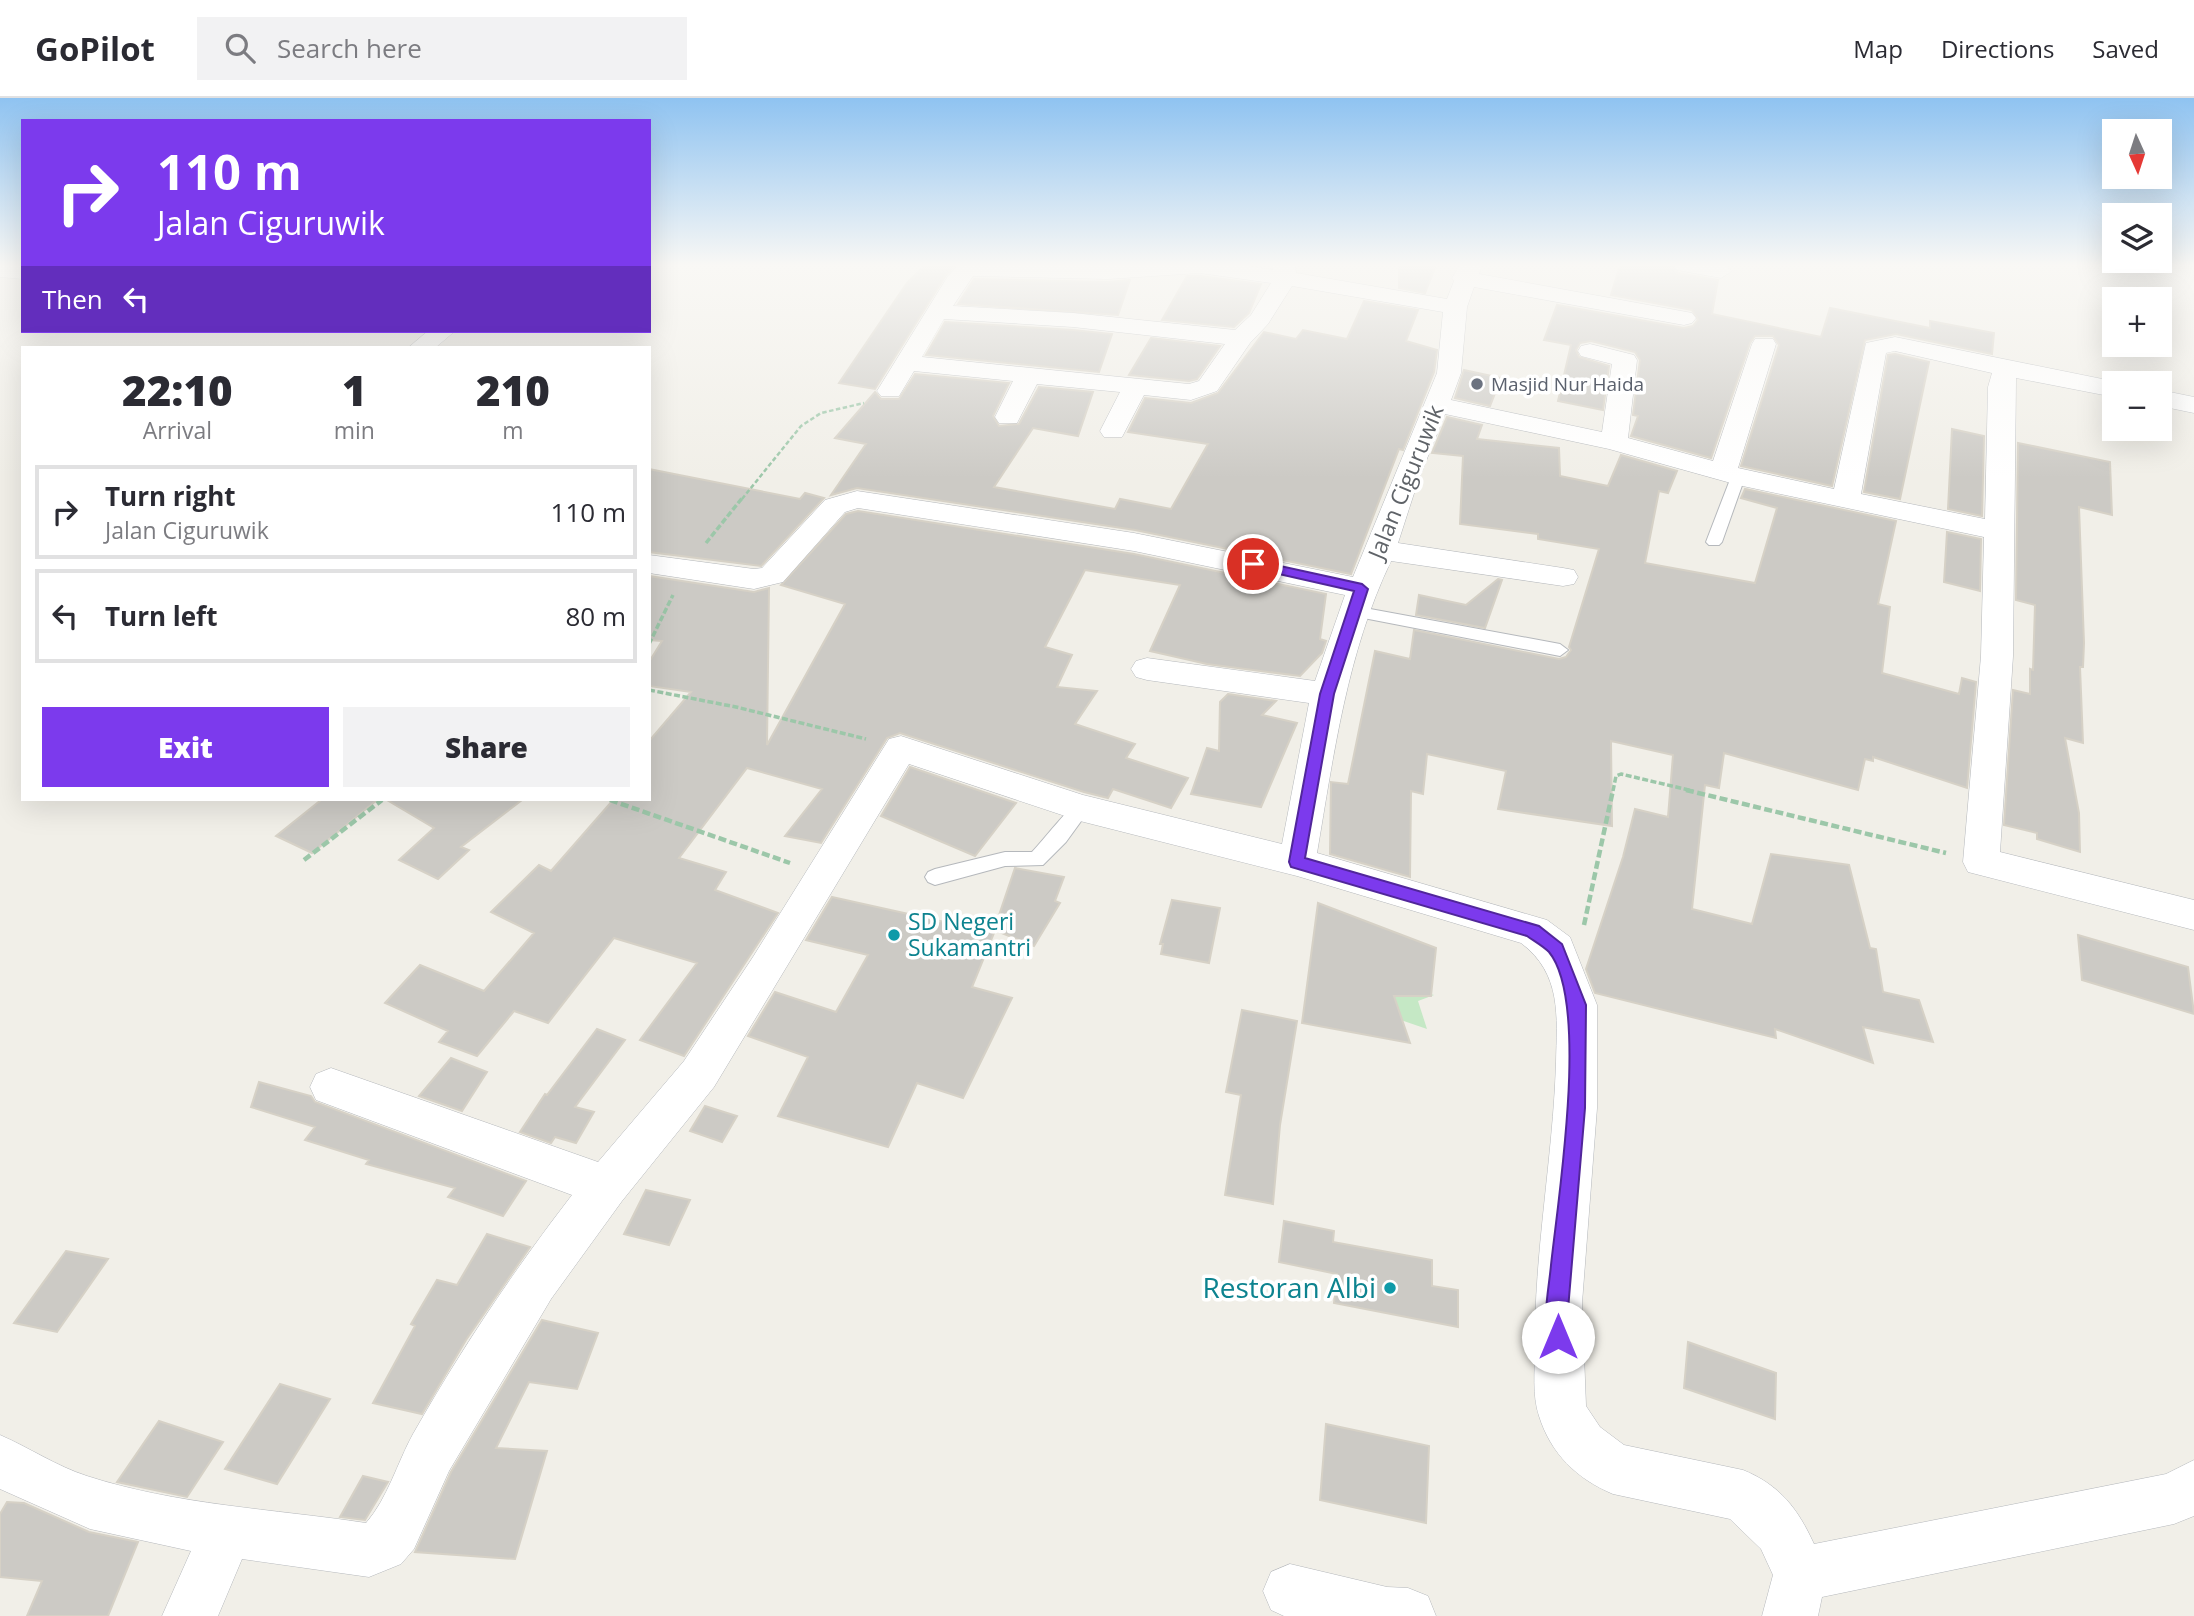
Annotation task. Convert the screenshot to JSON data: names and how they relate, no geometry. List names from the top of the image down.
{
  "streets": {
    "street": ["Jalan Ciguruwik"]
  },
  "places": ["Masjid Nur Haida", "SD Negeri Sukamantri", "Restoran Albi"],
  "north": "bottom",
  "page": {
    "header": "GoPilot",
    "search": "Search here",
    "nav": ["Map", "Directions", "Saved"],
    "map_buttons": ["+", "−"],
    "turn": ["110 m", "Jalan Ciguruwik"],
    "then": "Then",
    "eta": [
      "22:10",
      "Arrival",
      "1",
      "min",
      "210",
      "m"
    ],
    "list": [
      {
        "name": "Turn right",
        "note": "Jalan Ciguruwik",
        "value": "110 m"
      },
      {
        "name": "Turn left",
        "value": "80 m"
      }
    ],
    "buttons": ["Exit", "Share"]
  }
}
